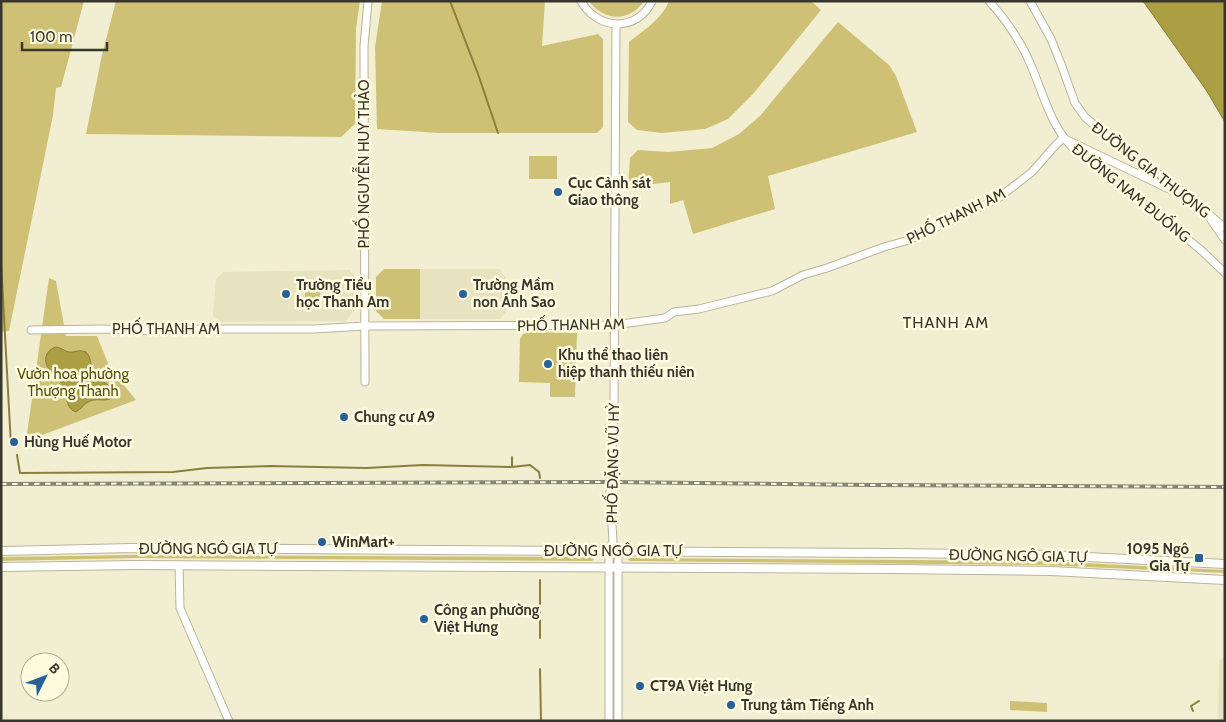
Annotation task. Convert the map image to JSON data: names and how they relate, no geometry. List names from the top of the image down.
{
  "streets": {
    "main road": ["ĐƯỜNG NGÔ GIA TỰ"],
    "street": [
      "PHỐ NGUYỄN HUY THẢO",
      "ĐƯỜNG GIA THƯỢNG",
      "ĐƯỜNG NAM ĐUỐNG",
      "PHỐ THANH AM",
      "PHỐ ĐẶNG VŨ HỶ"
    ]
  },
  "crossings": [
    ["PHỐ NGUYỄN HUY THẢO", "PHỐ THANH AM"],
    ["ĐƯỜNG NAM ĐUỐNG", "PHỐ THANH AM"],
    ["PHỐ THANH AM", "PHỐ ĐẶNG VŨ HỶ"],
    ["PHỐ ĐẶNG VŨ HỶ", "ĐƯỜNG NGÔ GIA TỰ"]
  ],
  "districts": ["THANH AM"],
  "parks": ["Vườn hoa phường Thượng Thanh"],
  "places": {
    "other": [
      "Cục Cảnh sát Giao thông",
      "Trường Tiểu học Thanh Am",
      "Trường Mầm non Ánh Sao",
      "Khu thể thao liên hiệp thanh thiếu niên",
      "Chung cư A9",
      "Hùng Huế Motor",
      "WinMart+",
      "Công an phường Việt Hưng",
      "CT9A Việt Hưng",
      "Trung tâm Tiếng Anh"
    ],
    "transit": ["1095 Ngô Gia Tự"]
  },
  "scale_bar": "100 m",
  "north": "top right"
}
